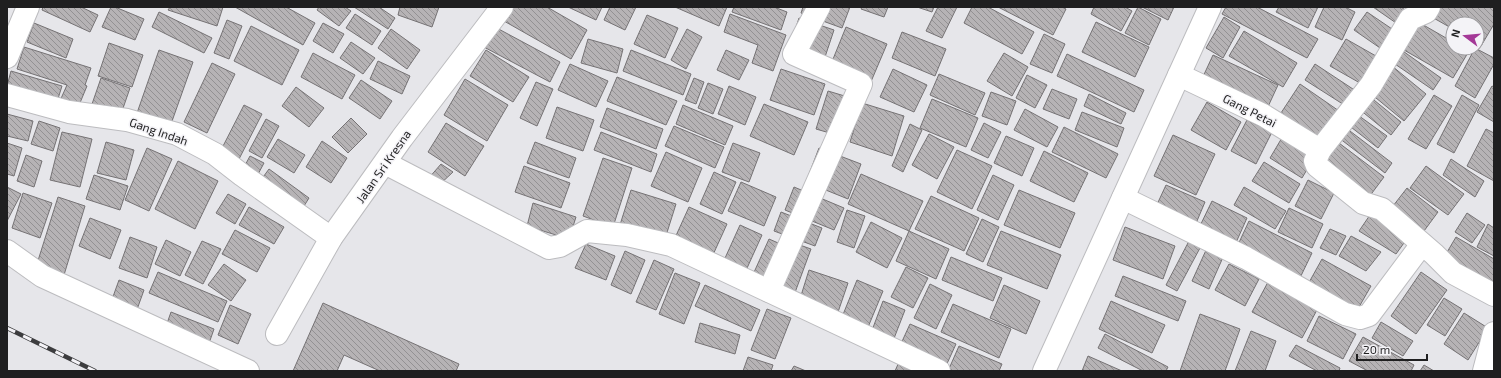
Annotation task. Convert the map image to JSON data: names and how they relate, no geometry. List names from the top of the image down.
{
  "streets": {
    "street": ["Gang Petai", "Gang Indah", "Jalan Sri Kresna"]
  },
  "crossings": [
    ["Gang Indah", "Jalan Sri Kresna"]
  ],
  "scale_bar": "20 m",
  "north": "left"
}
